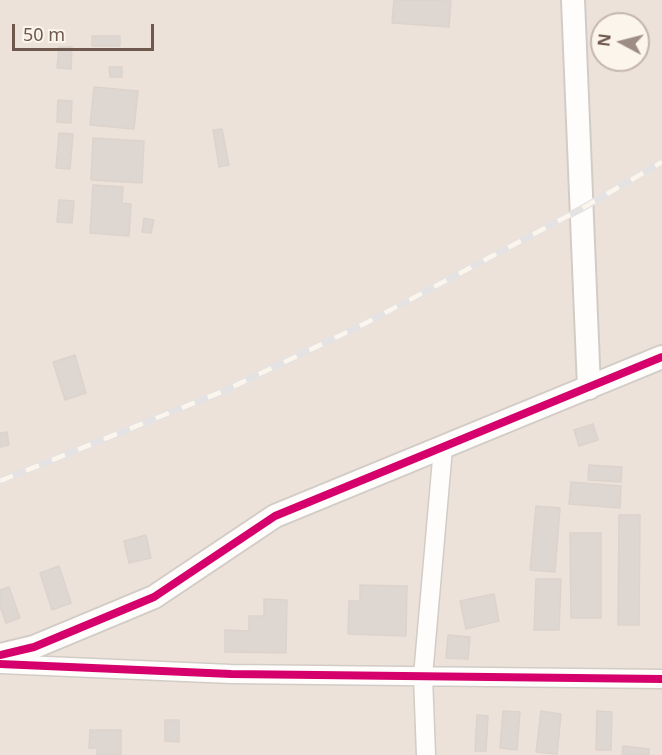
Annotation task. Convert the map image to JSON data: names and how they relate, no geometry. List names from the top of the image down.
{
  "scale_bar": "50 m",
  "north": "left"
}
